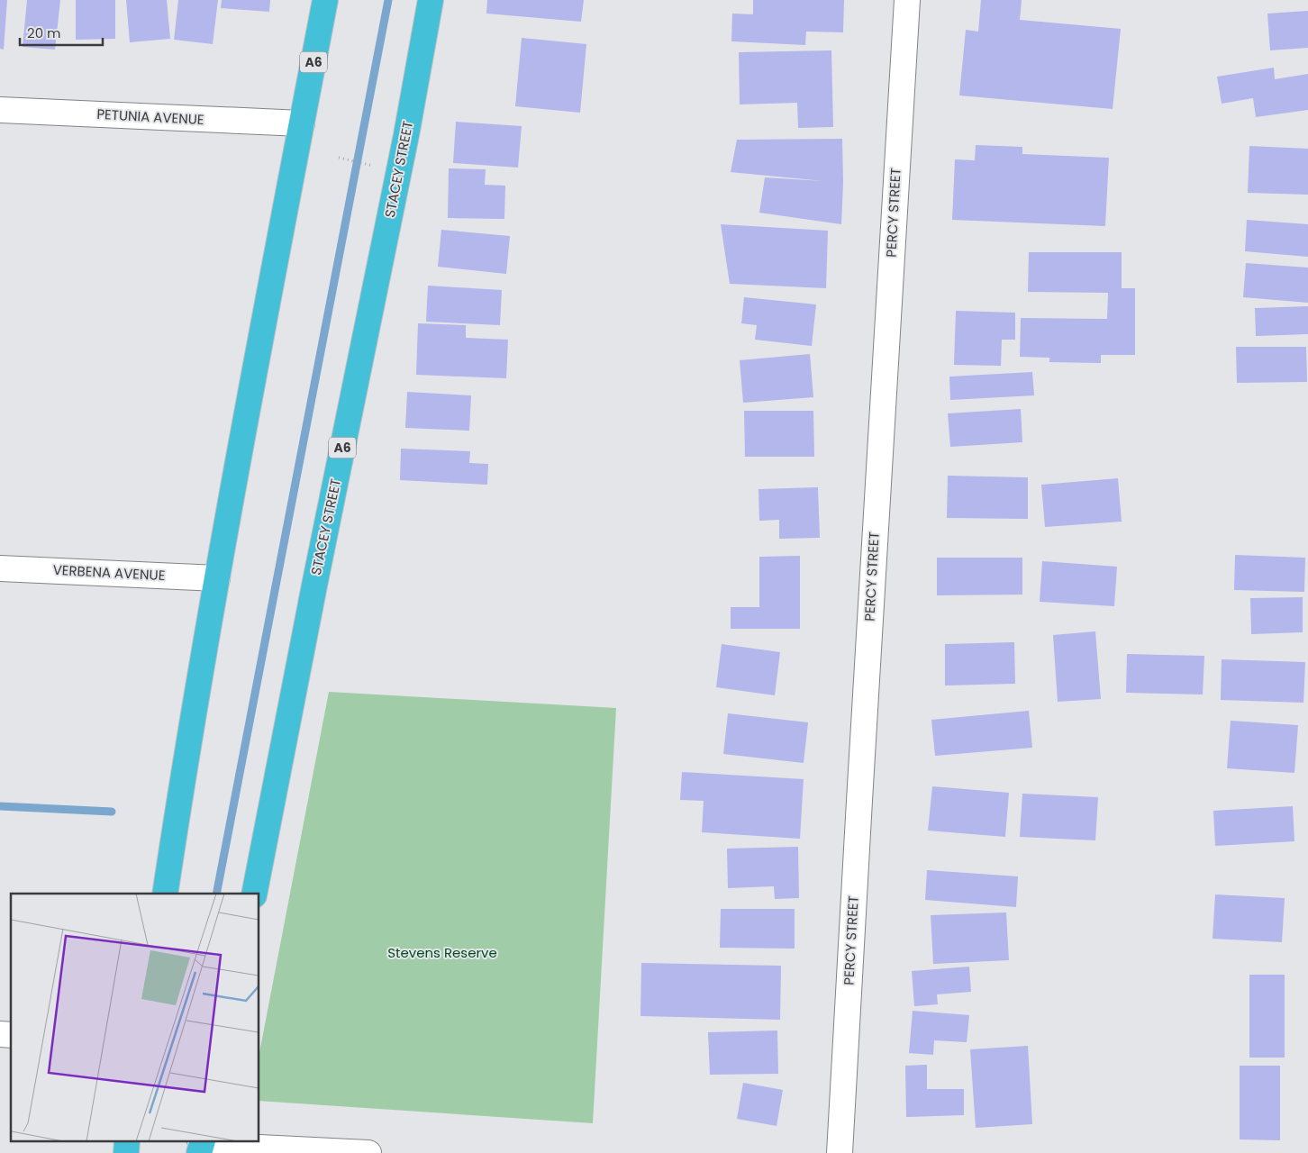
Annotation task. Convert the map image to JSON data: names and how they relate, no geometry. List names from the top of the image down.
{
  "streets": {
    "highway": ["A6", "STACEY STREET"],
    "street": ["PETUNIA AVENUE", "PERCY STREET", "VERBENA AVENUE"]
  },
  "crossings": [
    ["A6", "PETUNIA AVENUE"],
    ["A6", "VERBENA AVENUE"]
  ],
  "parks": ["Stevens Reserve"],
  "scale_bar": "20 m"
}
